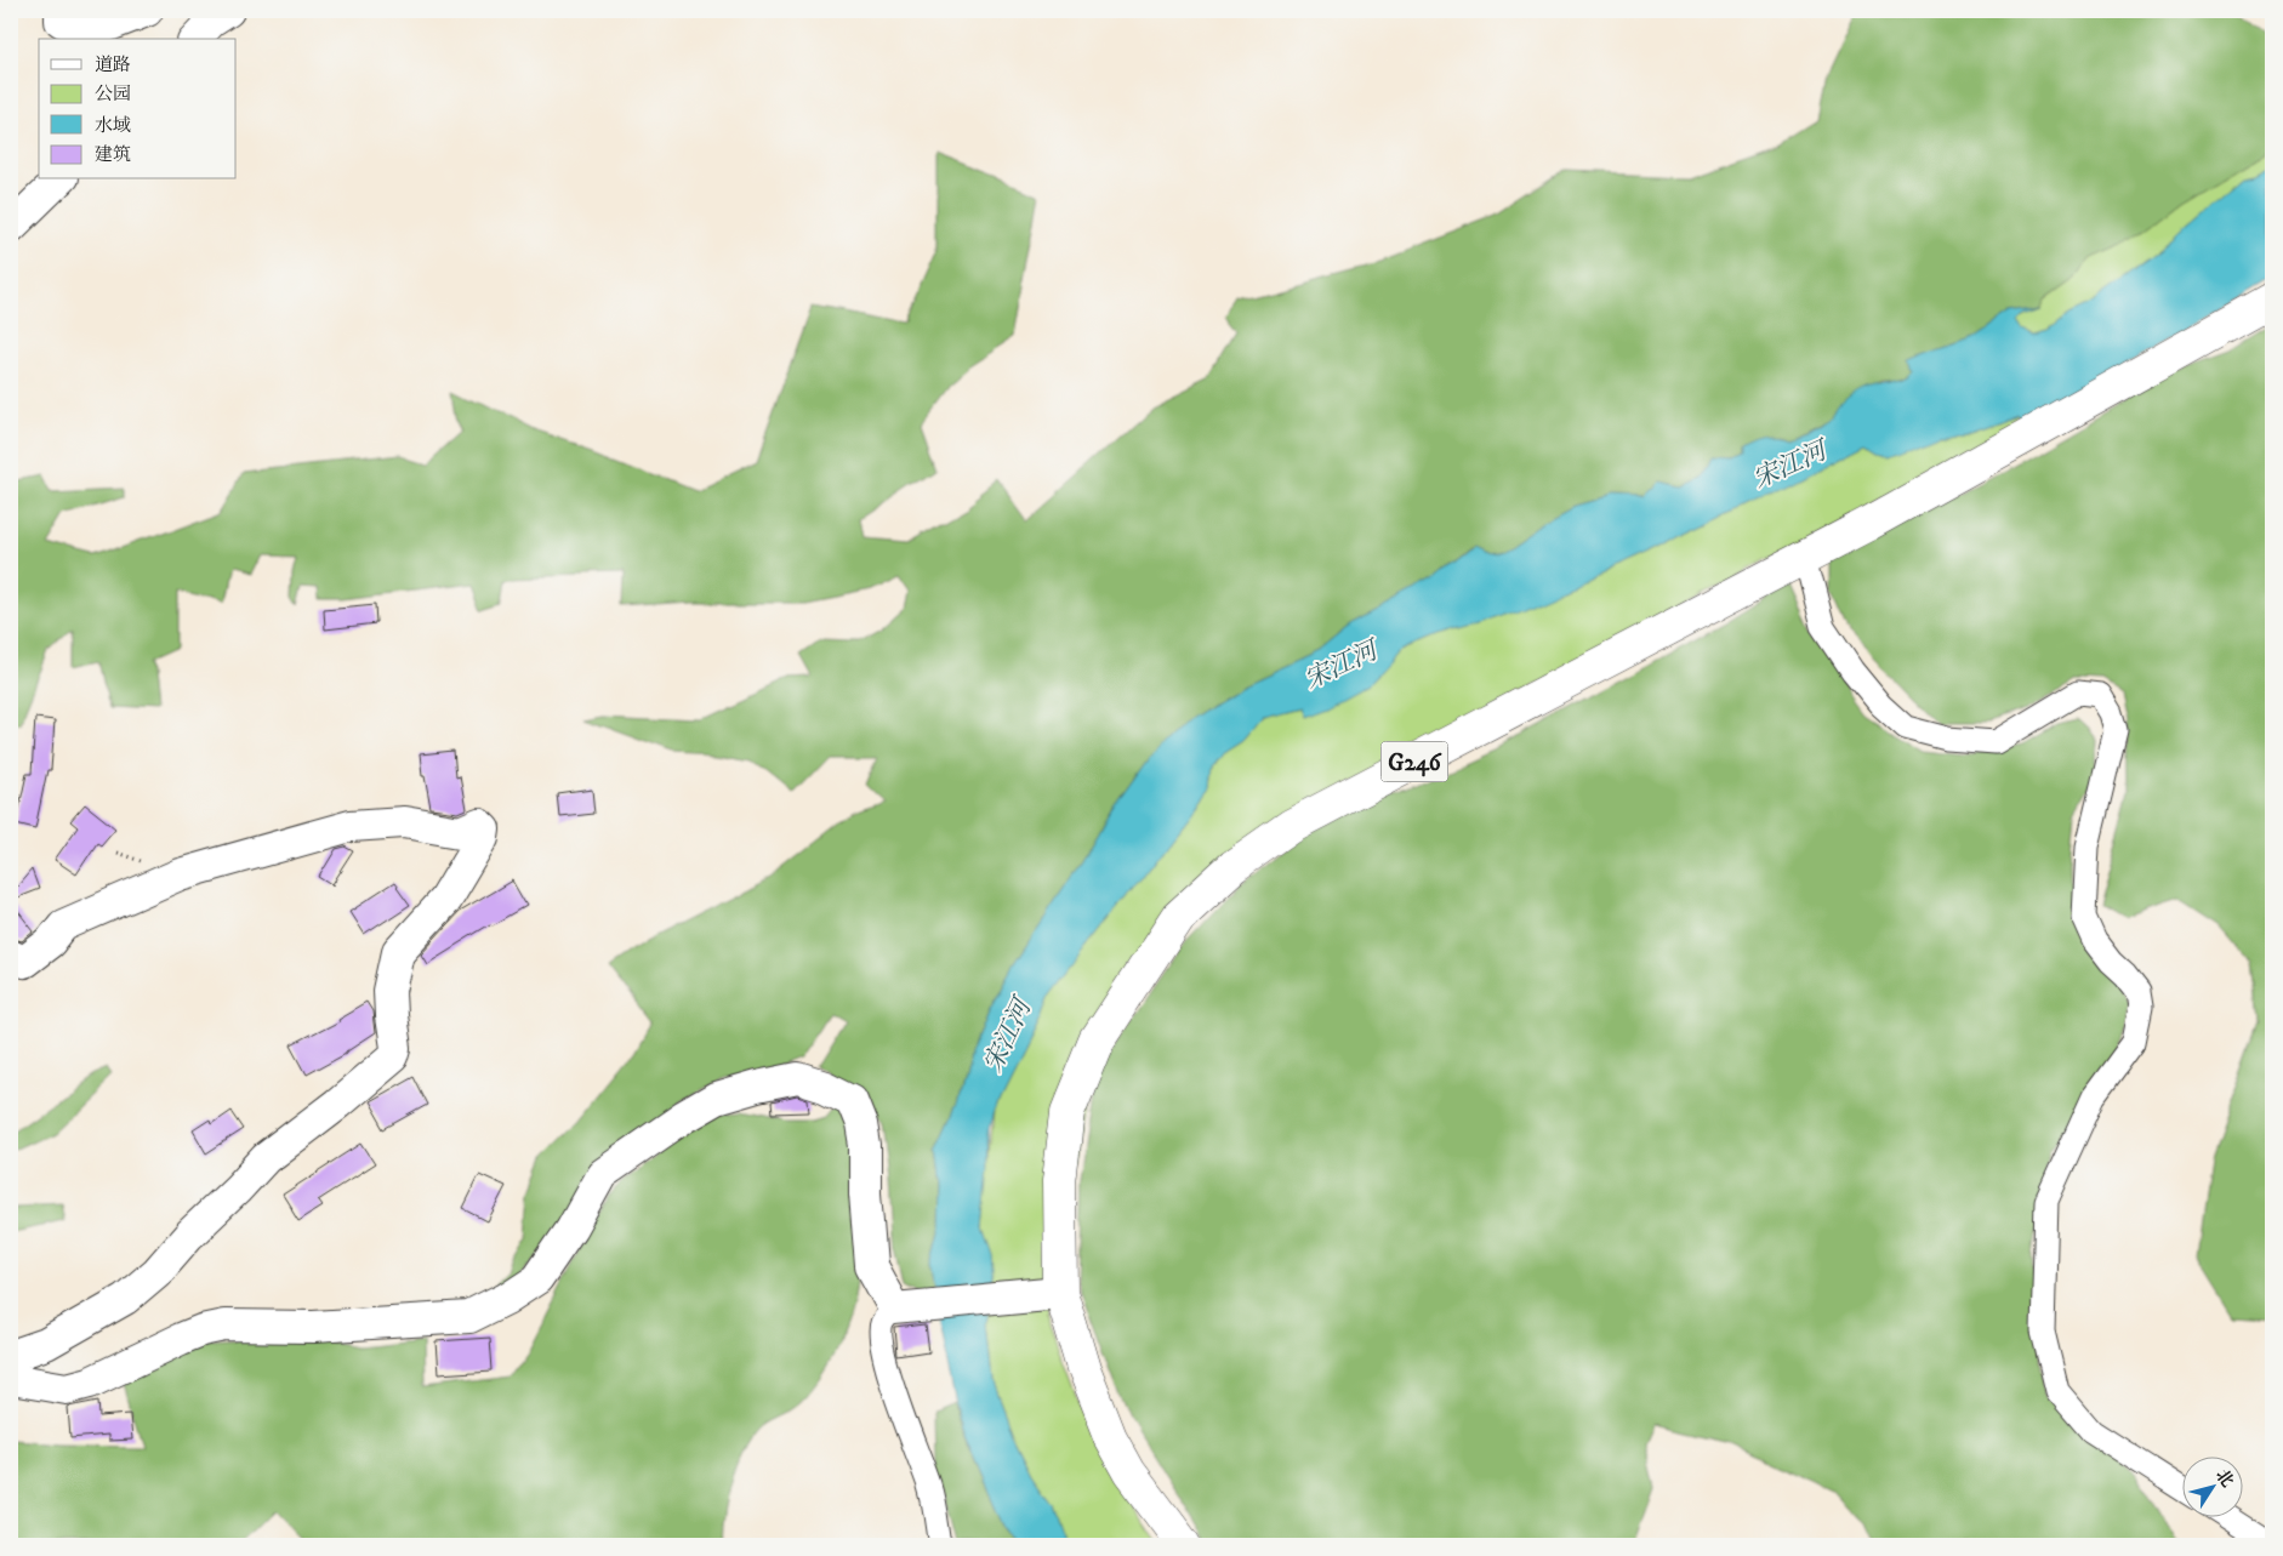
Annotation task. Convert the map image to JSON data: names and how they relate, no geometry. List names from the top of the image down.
{
  "streets": {
    "highway": ["G246"]
  },
  "water": ["宋江河"],
  "legend": [
    "道路",
    "公园",
    "水域",
    "建筑"
  ],
  "north": "top right"
}
